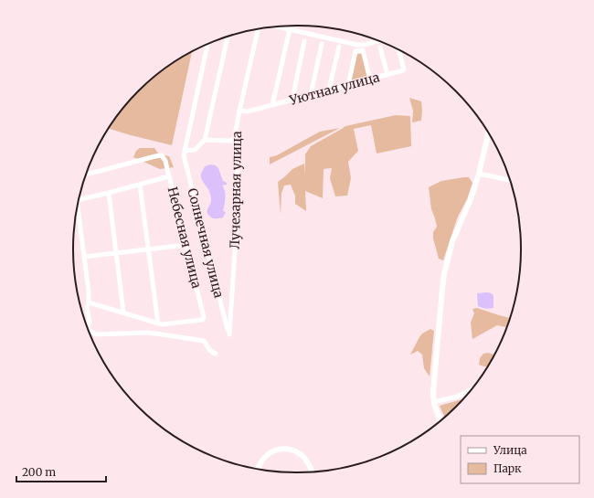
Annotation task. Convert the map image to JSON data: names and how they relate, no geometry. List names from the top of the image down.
{
  "streets": {
    "street": [
      "Уютная улица",
      "Лучезарная улица",
      "Небесная улица",
      "Солнечная улица"
    ]
  },
  "crossings": [
    ["Уютная улица", "Лучезарная улица"],
    ["Лучезарная улица", "Солнечная улица"]
  ],
  "legend": ["Улица", "Парк"],
  "scale_bar": "200 m"
}
